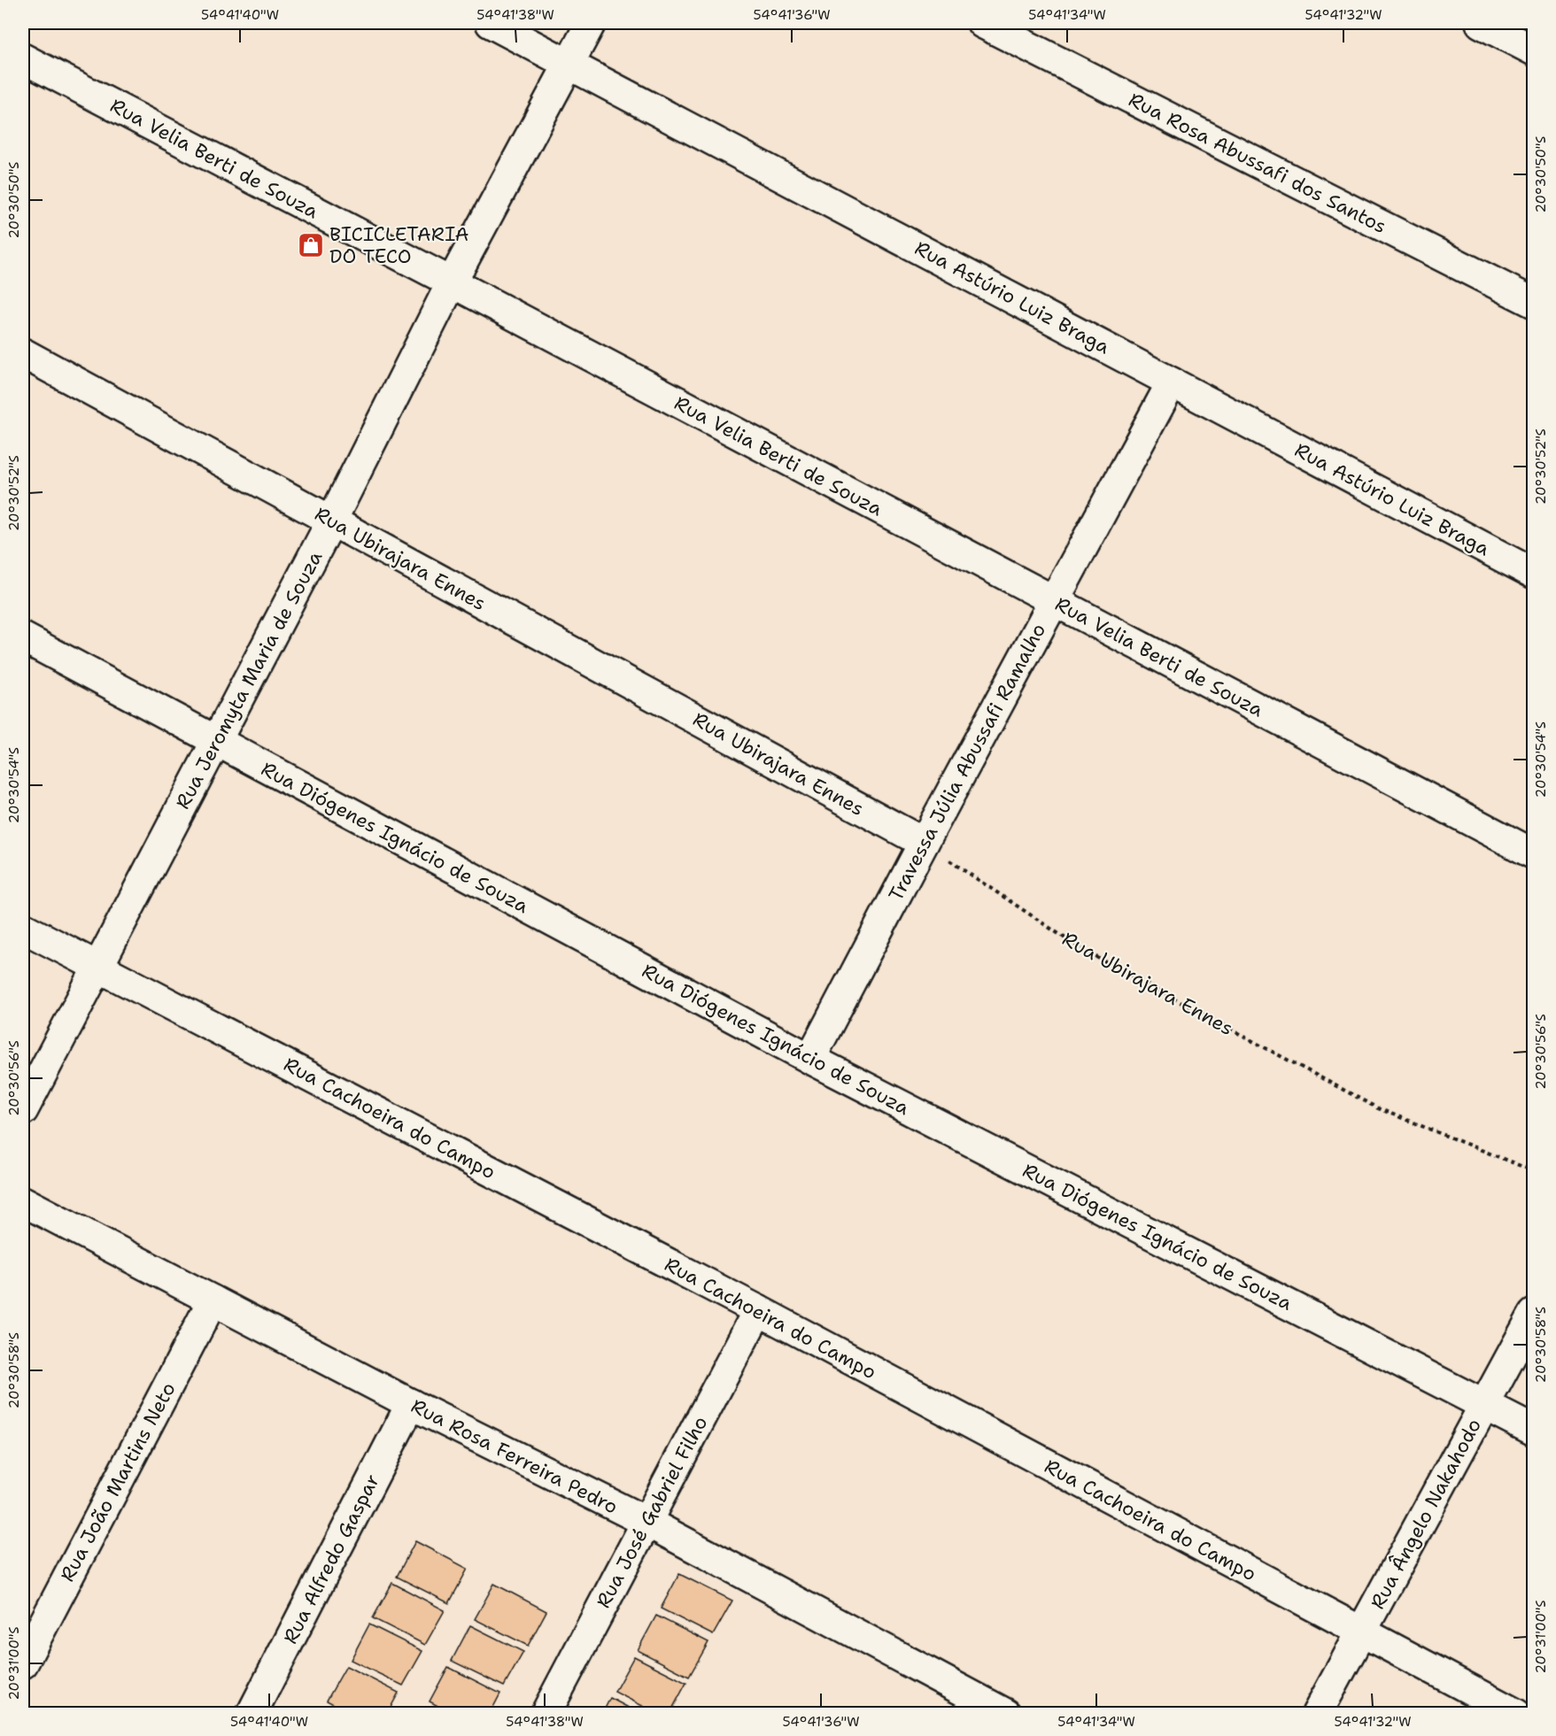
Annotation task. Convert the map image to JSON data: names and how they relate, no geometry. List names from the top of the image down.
{
  "streets": {
    "street": [
      "Rua Velia Berti de Souza",
      "Rua Rosa Abussafi dos Santos",
      "Rua Astúrio Luiz Braga",
      "Rua Ubirajara Ennes",
      "Rua Jeromyta Maria de Souza",
      "Travessa Júlia Abussafi Ramalho",
      "Rua Diógenes Ignácio de Souza",
      "Rua Cachoeira do Campo",
      "Rua Rosa Ferreira Pedro",
      "Rua João Martins Neto",
      "Rua José Gabriel Filho",
      "Rua Ângelo Nakahodo",
      "Rua Alfredo Gaspar"
    ]
  },
  "crossings": [
    ["Rua Velia Berti de Souza", "Rua Jeromyta Maria de Souza"],
    ["Rua Velia Berti de Souza", "Travessa Júlia Abussafi Ramalho"],
    ["Rua Astúrio Luiz Braga", "Rua Jeromyta Maria de Souza"],
    ["Rua Astúrio Luiz Braga", "Travessa Júlia Abussafi Ramalho"],
    ["Rua Ubirajara Ennes", "Rua Jeromyta Maria de Souza"],
    ["Rua Ubirajara Ennes", "Travessa Júlia Abussafi Ramalho"],
    ["Rua Jeromyta Maria de Souza", "Rua Diógenes Ignácio de Souza"],
    ["Rua Jeromyta Maria de Souza", "Rua Cachoeira do Campo"],
    ["Travessa Júlia Abussafi Ramalho", "Rua Diógenes Ignácio de Souza"],
    ["Rua Diógenes Ignácio de Souza", "Rua Ângelo Nakahodo"],
    ["Rua Cachoeira do Campo", "Rua José Gabriel Filho"],
    ["Rua Cachoeira do Campo", "Rua Ângelo Nakahodo"],
    ["Rua Rosa Ferreira Pedro", "Rua João Martins Neto"],
    ["Rua Rosa Ferreira Pedro", "Rua José Gabriel Filho"],
    ["Rua Rosa Ferreira Pedro", "Rua Alfredo Gaspar"]
  ],
  "places": {
    "shop": ["BICICLETARIA DO TECO"]
  },
  "coordinates": [
    "54°41'40\"W",
    "54°41'38\"W",
    "54°41'36\"W",
    "54°41'34\"W",
    "54°41'32\"W",
    "20°30'50\"S",
    "20°30'52\"S",
    "20°30'54\"S",
    "20°30'56\"S",
    "20°30'58\"S",
    "20°31'00\"S"
  ]
}
